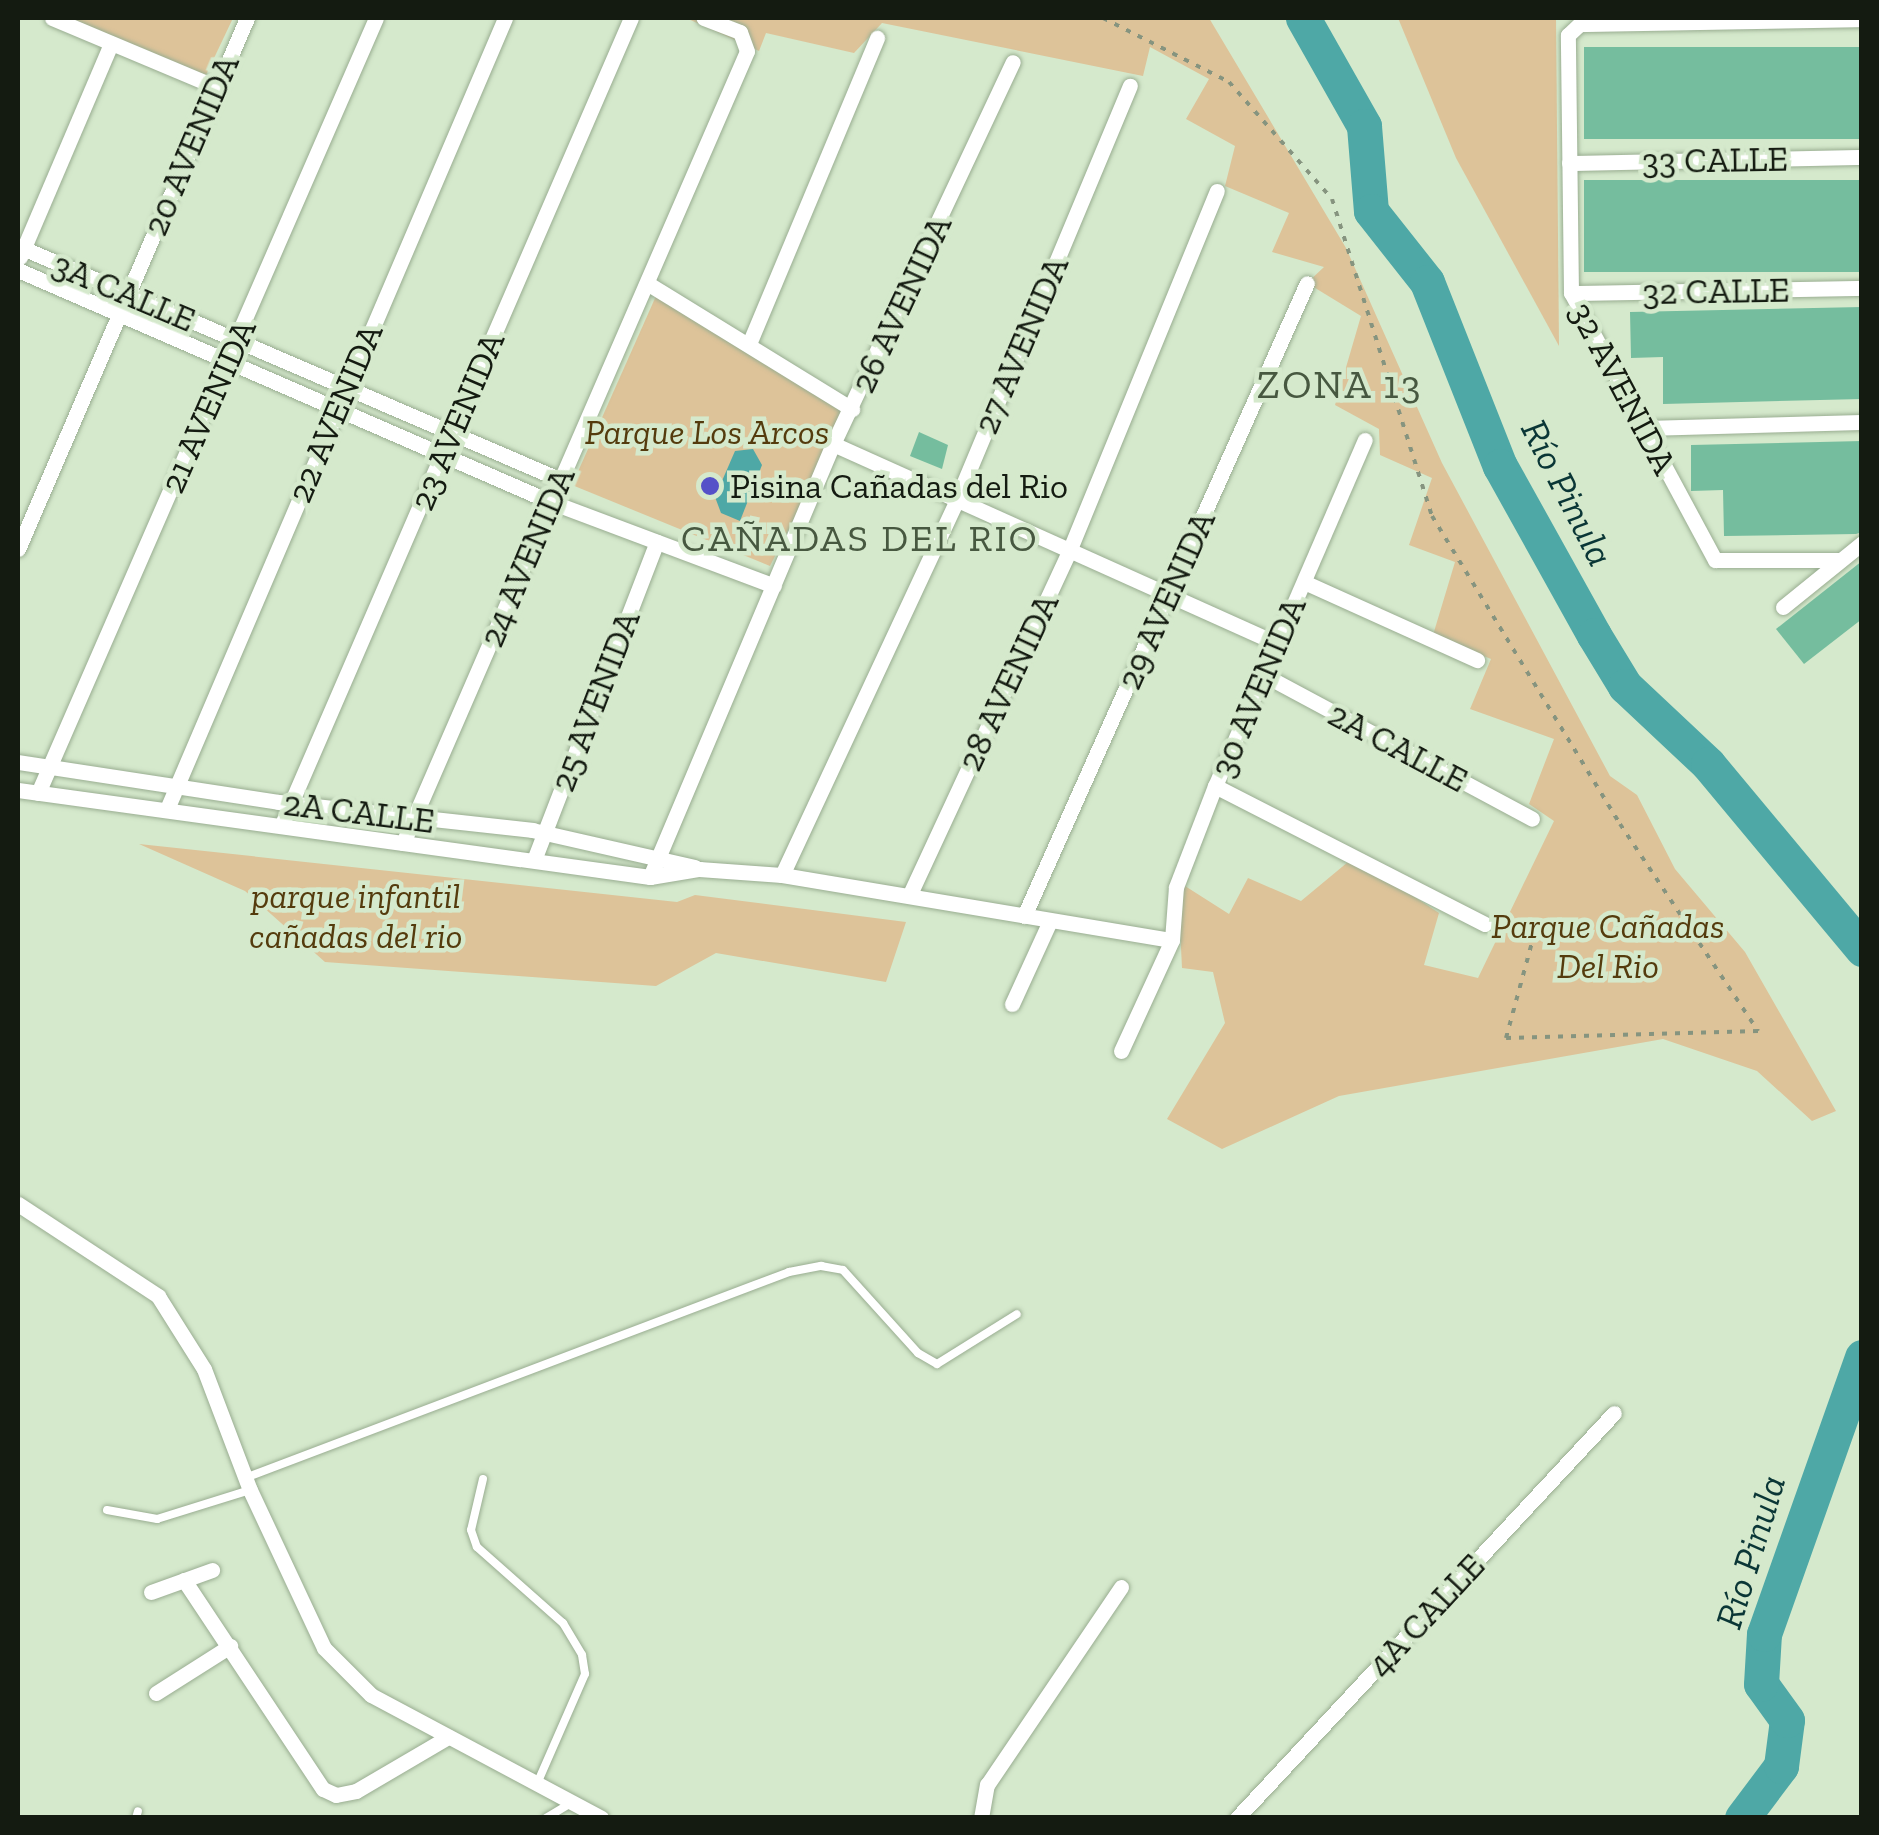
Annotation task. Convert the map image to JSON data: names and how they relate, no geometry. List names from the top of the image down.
{
  "streets": {
    "street": [
      "20 AVENIDA",
      "33 CALLE",
      "32 CALLE",
      "3A CALLE",
      "26 AVENIDA",
      "27 AVENIDA",
      "32 AVENIDA",
      "21 AVENIDA",
      "22 AVENIDA",
      "23 AVENIDA",
      "24 AVENIDA",
      "29 AVENIDA",
      "28 AVENIDA",
      "30 AVENIDA",
      "25 AVENIDA",
      "2A CALLE",
      "4A CALLE"
    ]
  },
  "crossings": [
    ["20 AVENIDA", "3A CALLE"],
    ["33 CALLE", "32 AVENIDA"],
    ["32 CALLE", "32 AVENIDA"],
    ["3A CALLE", "26 AVENIDA"],
    ["3A CALLE", "21 AVENIDA"],
    ["3A CALLE", "22 AVENIDA"],
    ["3A CALLE", "23 AVENIDA"],
    ["3A CALLE", "24 AVENIDA"],
    ["3A CALLE", "25 AVENIDA"],
    ["26 AVENIDA", "2A CALLE"],
    ["27 AVENIDA", "2A CALLE"],
    ["21 AVENIDA", "2A CALLE"],
    ["22 AVENIDA", "2A CALLE"],
    ["23 AVENIDA", "2A CALLE"],
    ["24 AVENIDA", "2A CALLE"],
    ["29 AVENIDA", "2A CALLE"],
    ["28 AVENIDA", "2A CALLE"],
    ["30 AVENIDA", "2A CALLE"],
    ["25 AVENIDA", "2A CALLE"]
  ],
  "districts": ["ZONA 13", "CAÑADAS DEL RIO"],
  "water": ["Río Pinula"],
  "parks": ["Parque Los Arcos", "parque infantil cañadas del rio", "Parque Cañadas Del Rio"],
  "places": ["Pisina Cañadas del Rio"]
}
